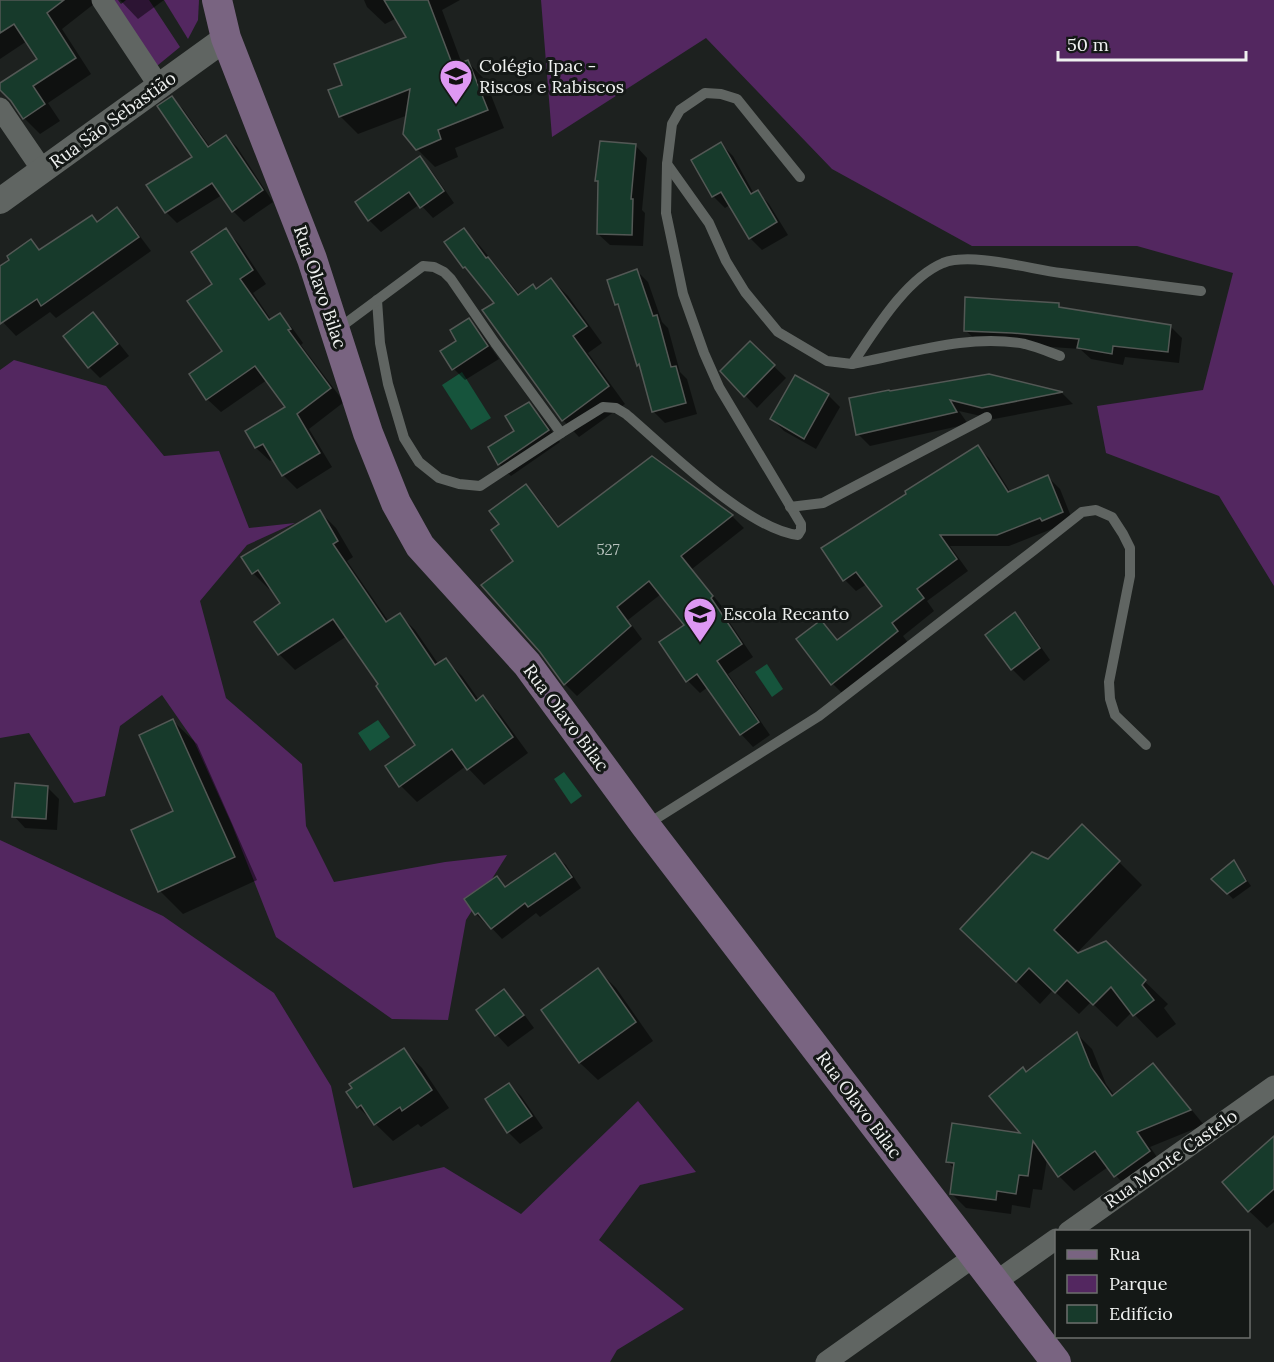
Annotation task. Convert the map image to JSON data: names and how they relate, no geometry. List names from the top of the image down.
{
  "streets": {
    "main road": ["Rua Olavo Bilac"],
    "street": ["Rua São Sebastião", "Rua Monte Castelo"]
  },
  "crossings": [
    ["Rua São Sebastião", "Rua Olavo Bilac"]
  ],
  "places": {
    "school or university": ["Colégio Ipac - Riscos e Rabiscos", "Escola Recanto"]
  },
  "house_numbers": ["527"],
  "legend": ["Rua", "Parque", "Edifício"],
  "scale_bar": "50 m"
}
